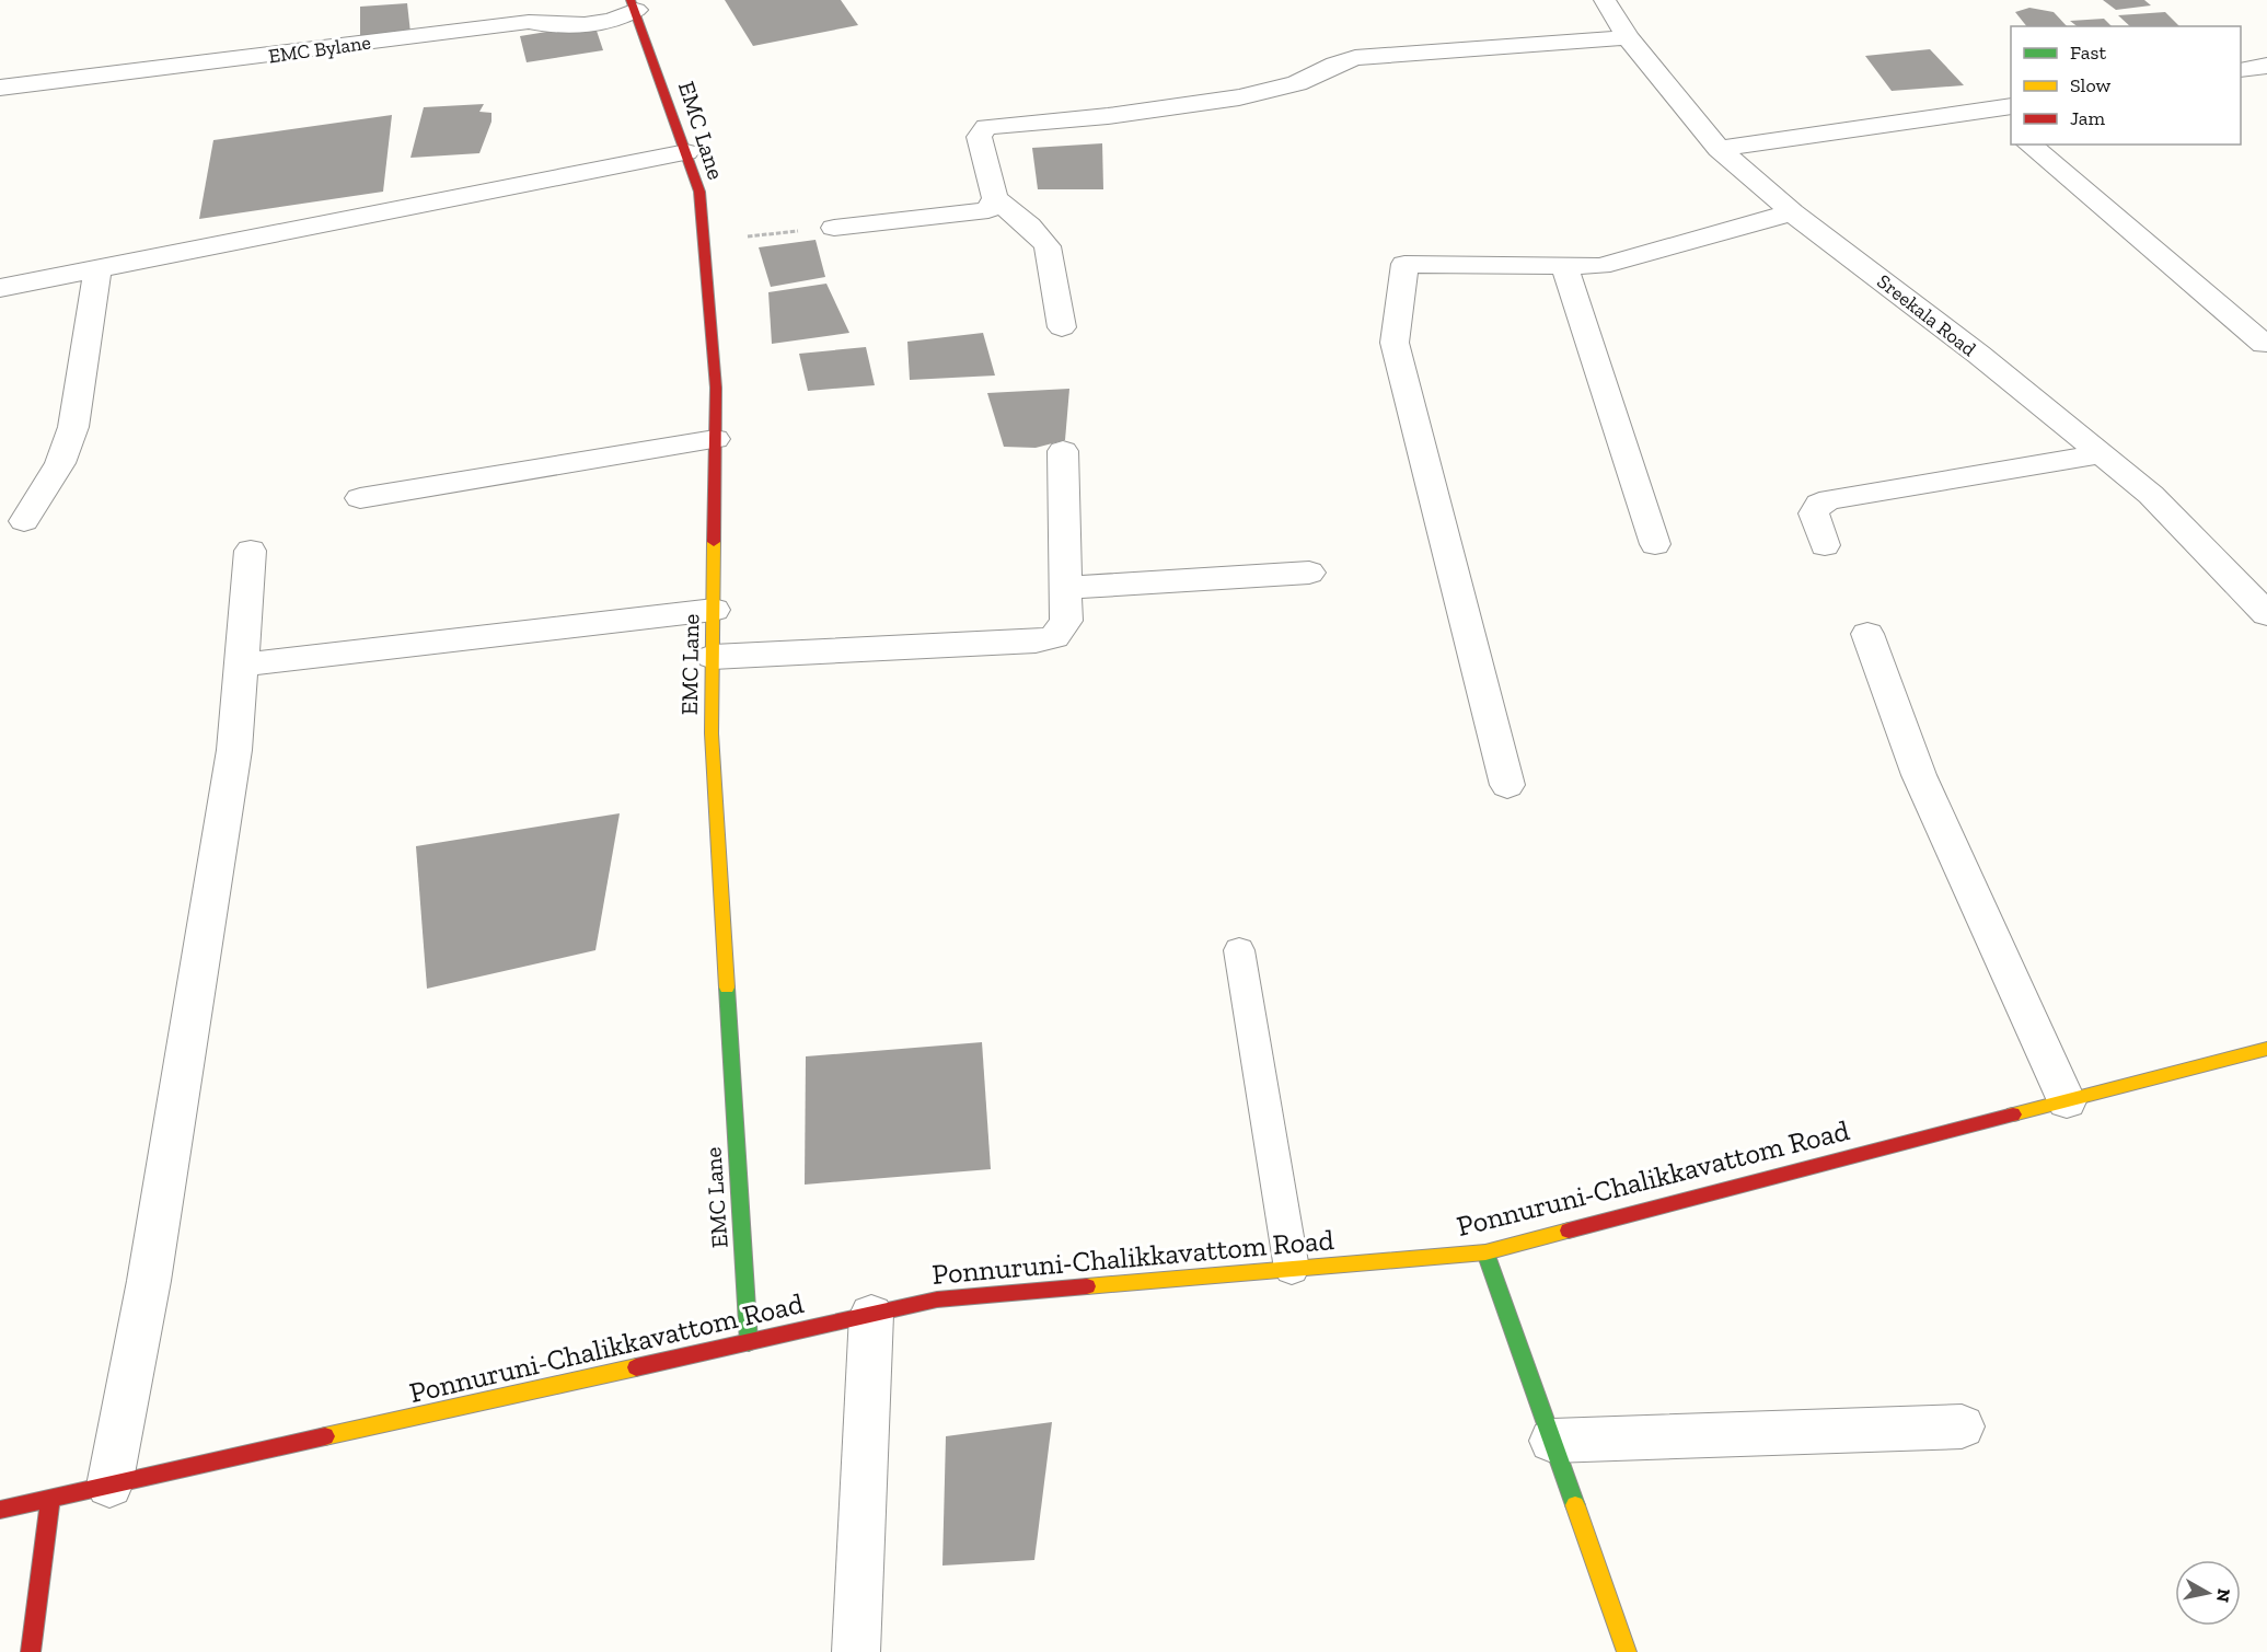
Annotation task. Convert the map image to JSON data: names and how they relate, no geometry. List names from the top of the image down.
{
  "streets": {
    "street": [
      "EMC Bylane",
      "EMC Lane",
      "Sreekala Road",
      "Ponnuruni-Chalikkavattom Road"
    ]
  },
  "crossings": [
    ["EMC Bylane", "EMC Lane"],
    ["EMC Lane", "Ponnuruni-Chalikkavattom Road"]
  ],
  "legend": ["Fast", "Slow", "Jam"],
  "north": "right"
}
